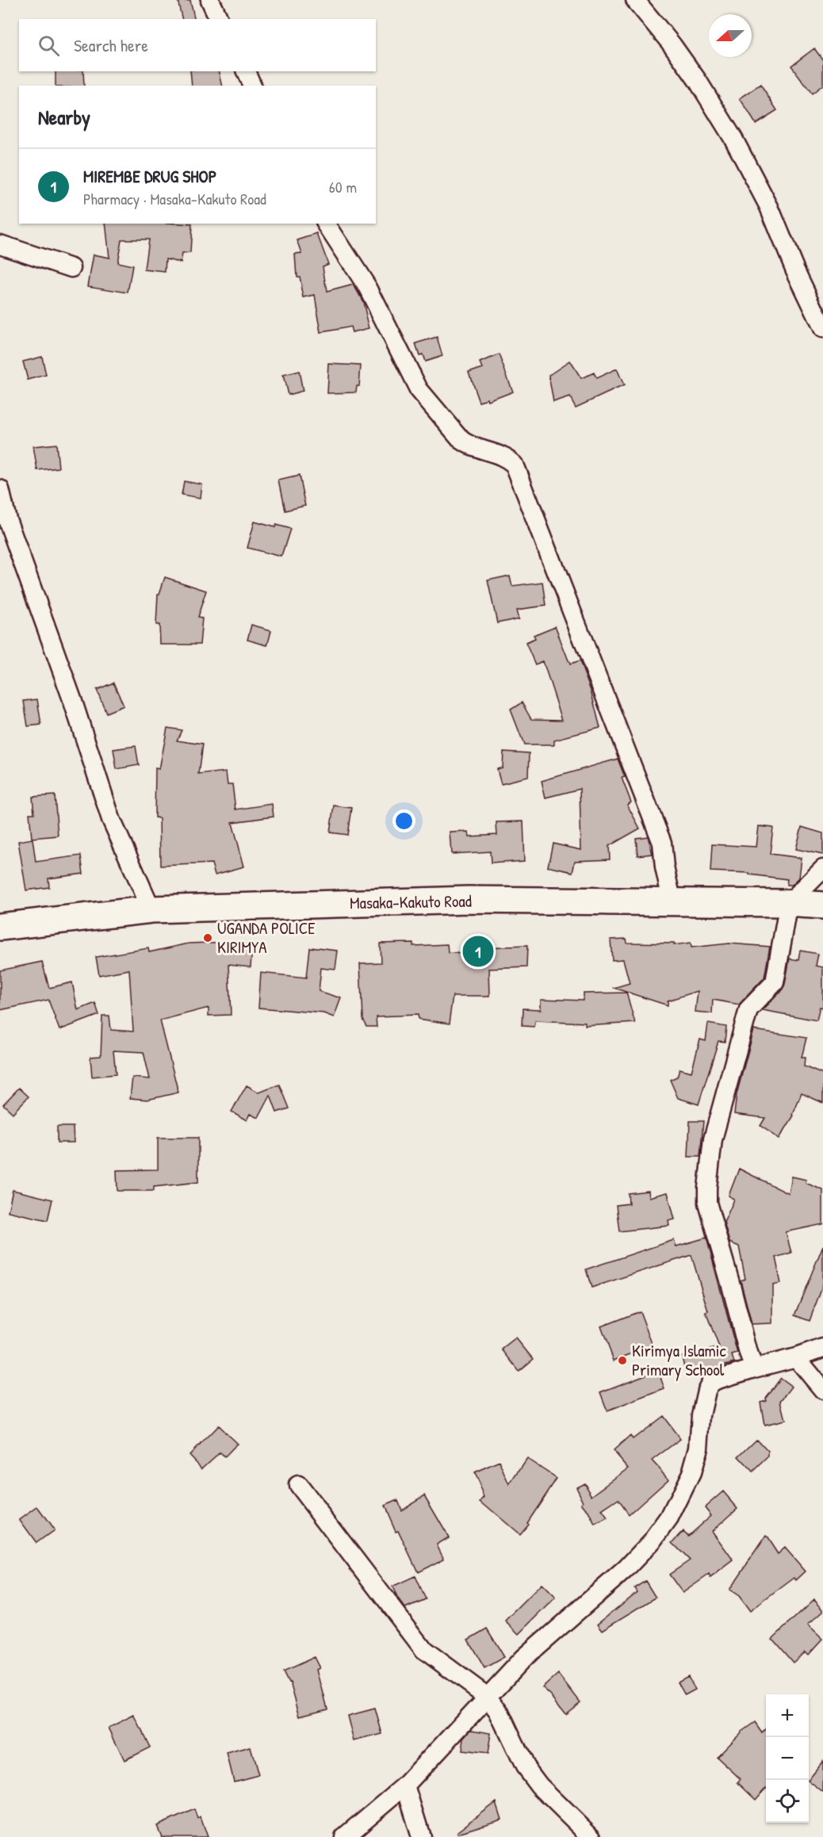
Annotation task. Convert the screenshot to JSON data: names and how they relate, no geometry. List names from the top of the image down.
{
  "streets": {
    "highway": ["Masaka-Kakuto Road"]
  },
  "places": ["UGANDA POLICE KIRIMYA", "Kirimya Islamic Primary School"],
  "north": "left",
  "page": {
    "search": "Search here",
    "heading": "Nearby",
    "list": [
      {
        "mark": "1",
        "name": "MIREMBE DRUG SHOP",
        "note": "Pharmacy · Masaka-Kakuto Road",
        "value": "60 m"
      }
    ],
    "pins": "1",
    "map_buttons": ["+", "−"]
  }
}
